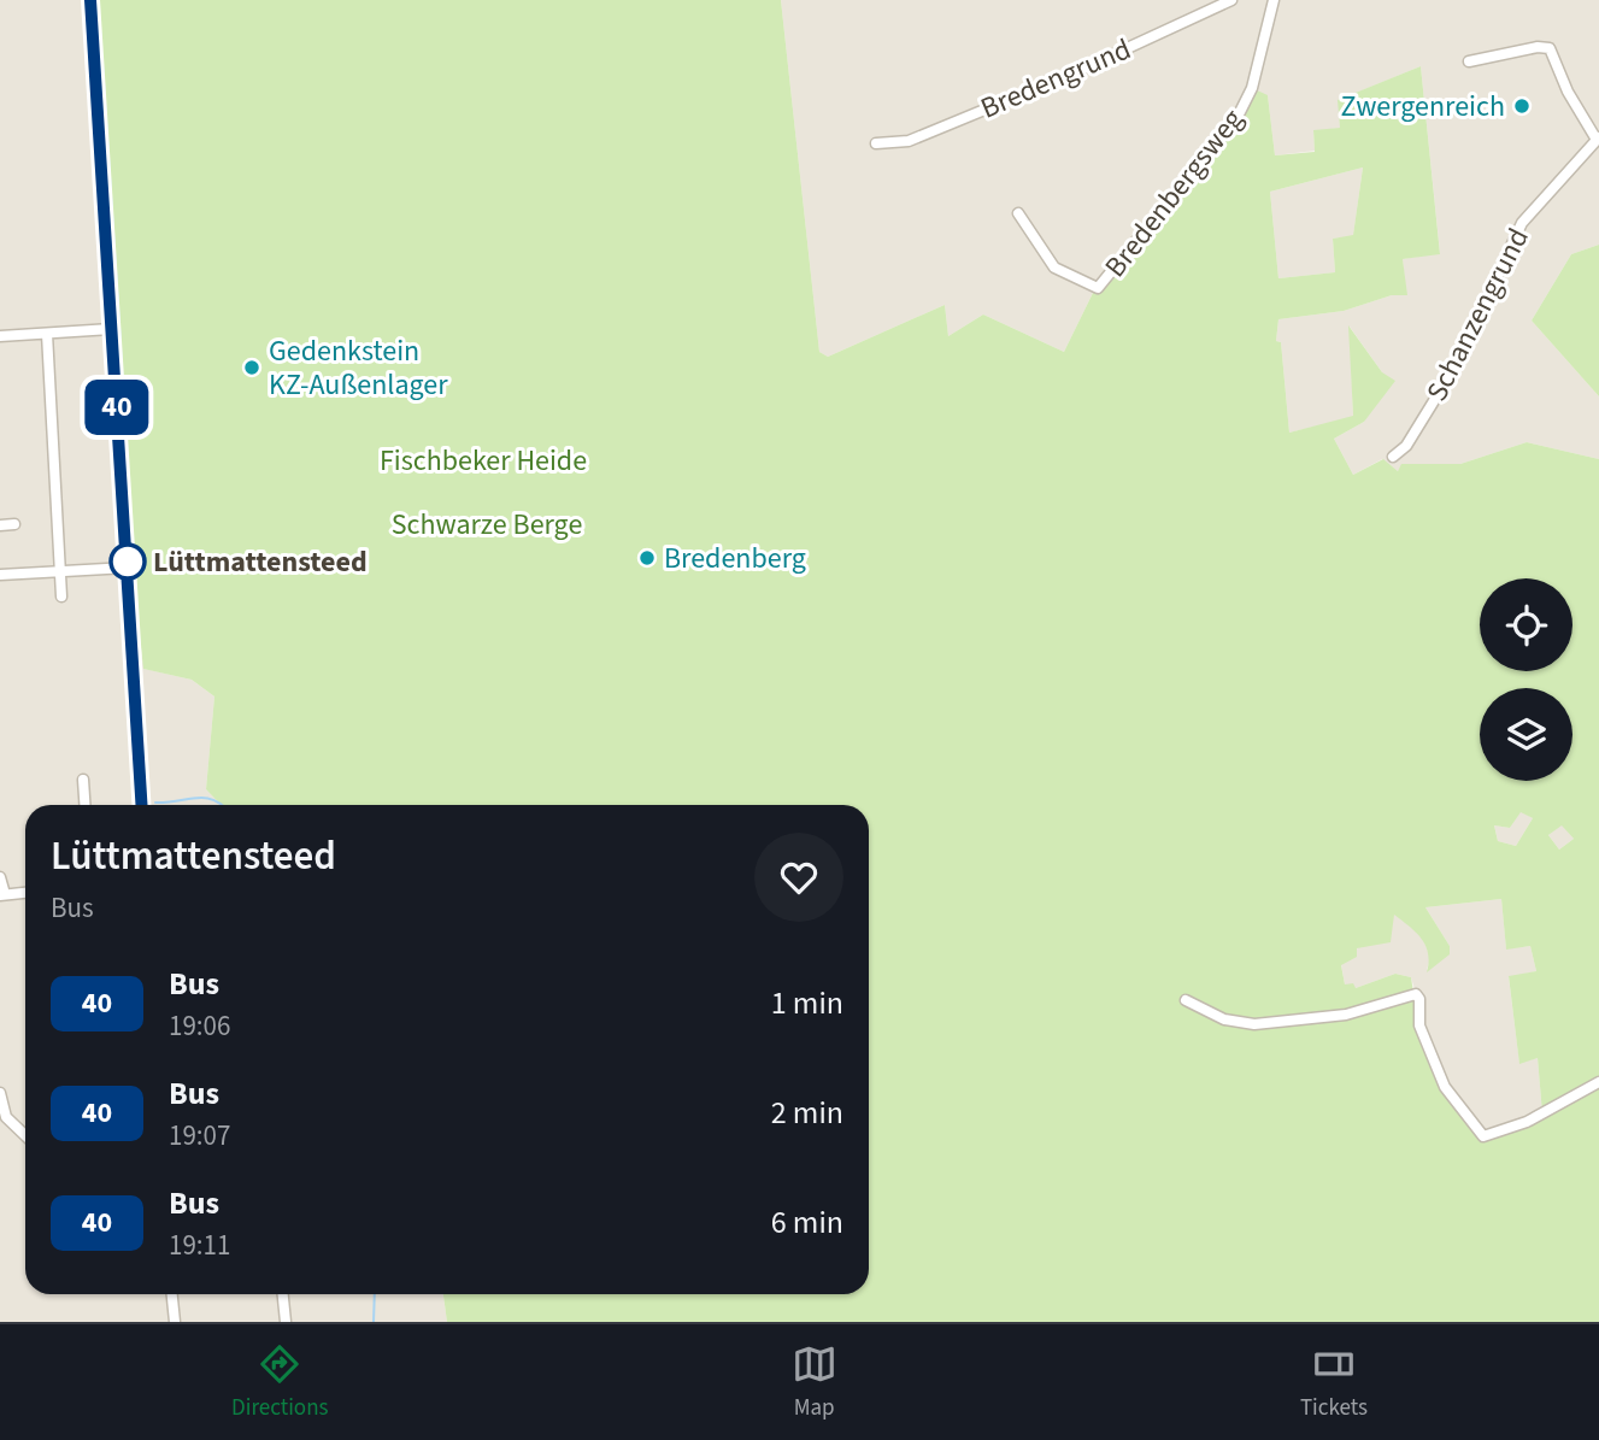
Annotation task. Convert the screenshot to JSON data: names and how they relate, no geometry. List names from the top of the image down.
{
  "streets": {
    "street": ["Bredengrund", "Bredenbergsweg", "Schanzengrund"]
  },
  "parks": ["Fischbeker Heide", "Schwarze Berge"],
  "places": [
    "Zwergenreich",
    "Gedenkstein KZ-Außenlager",
    "Bredenberg",
    "Lüttmattensteed"
  ],
  "lines": ["bus line 40"],
  "page": {
    "on_map": "40",
    "heading": ["Lüttmattensteed", "Bus"],
    "list": [
      {
        "mark": "40",
        "name": "Bus",
        "note": "19:06",
        "value": "1 min"
      },
      {
        "mark": "40",
        "name": "Bus",
        "note": "19:07",
        "value": "2 min"
      },
      {
        "mark": "40",
        "name": "Bus",
        "note": "19:11",
        "value": "6 min"
      }
    ],
    "tabs": ["Directions", "Map", "Tickets"]
  }
}
